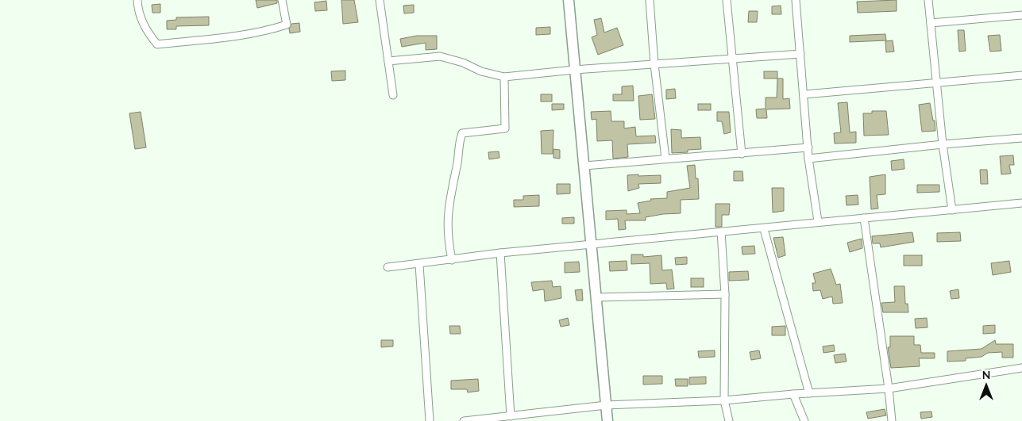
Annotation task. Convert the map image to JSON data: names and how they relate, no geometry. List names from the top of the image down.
{
  "north": "top"
}
